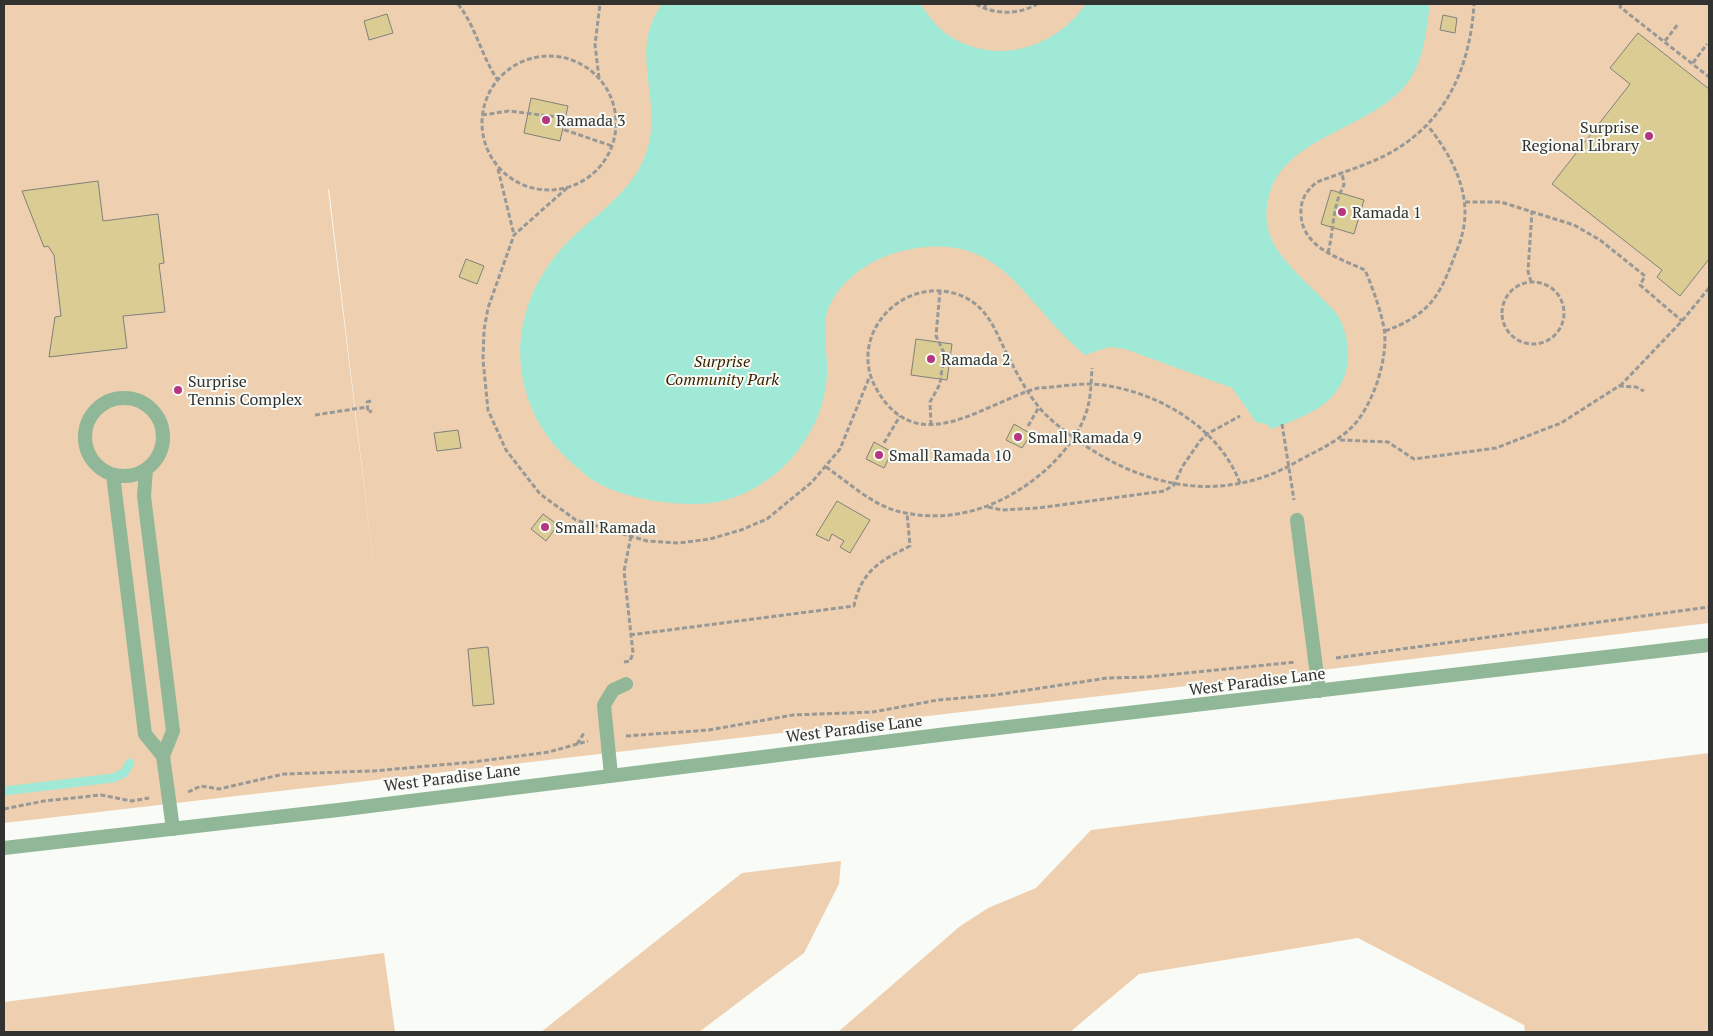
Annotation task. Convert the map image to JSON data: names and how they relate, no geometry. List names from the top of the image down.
{
  "streets": {
    "street": ["West Paradise Lane"]
  },
  "parks": ["Surprise Community Park"],
  "places": [
    "Ramada 3",
    "Surprise Regional Library",
    "Ramada 1",
    "Ramada 2",
    "Surprise Tennis Complex",
    "Small Ramada 9",
    "Small Ramada 10",
    "Small Ramada"
  ]
}
